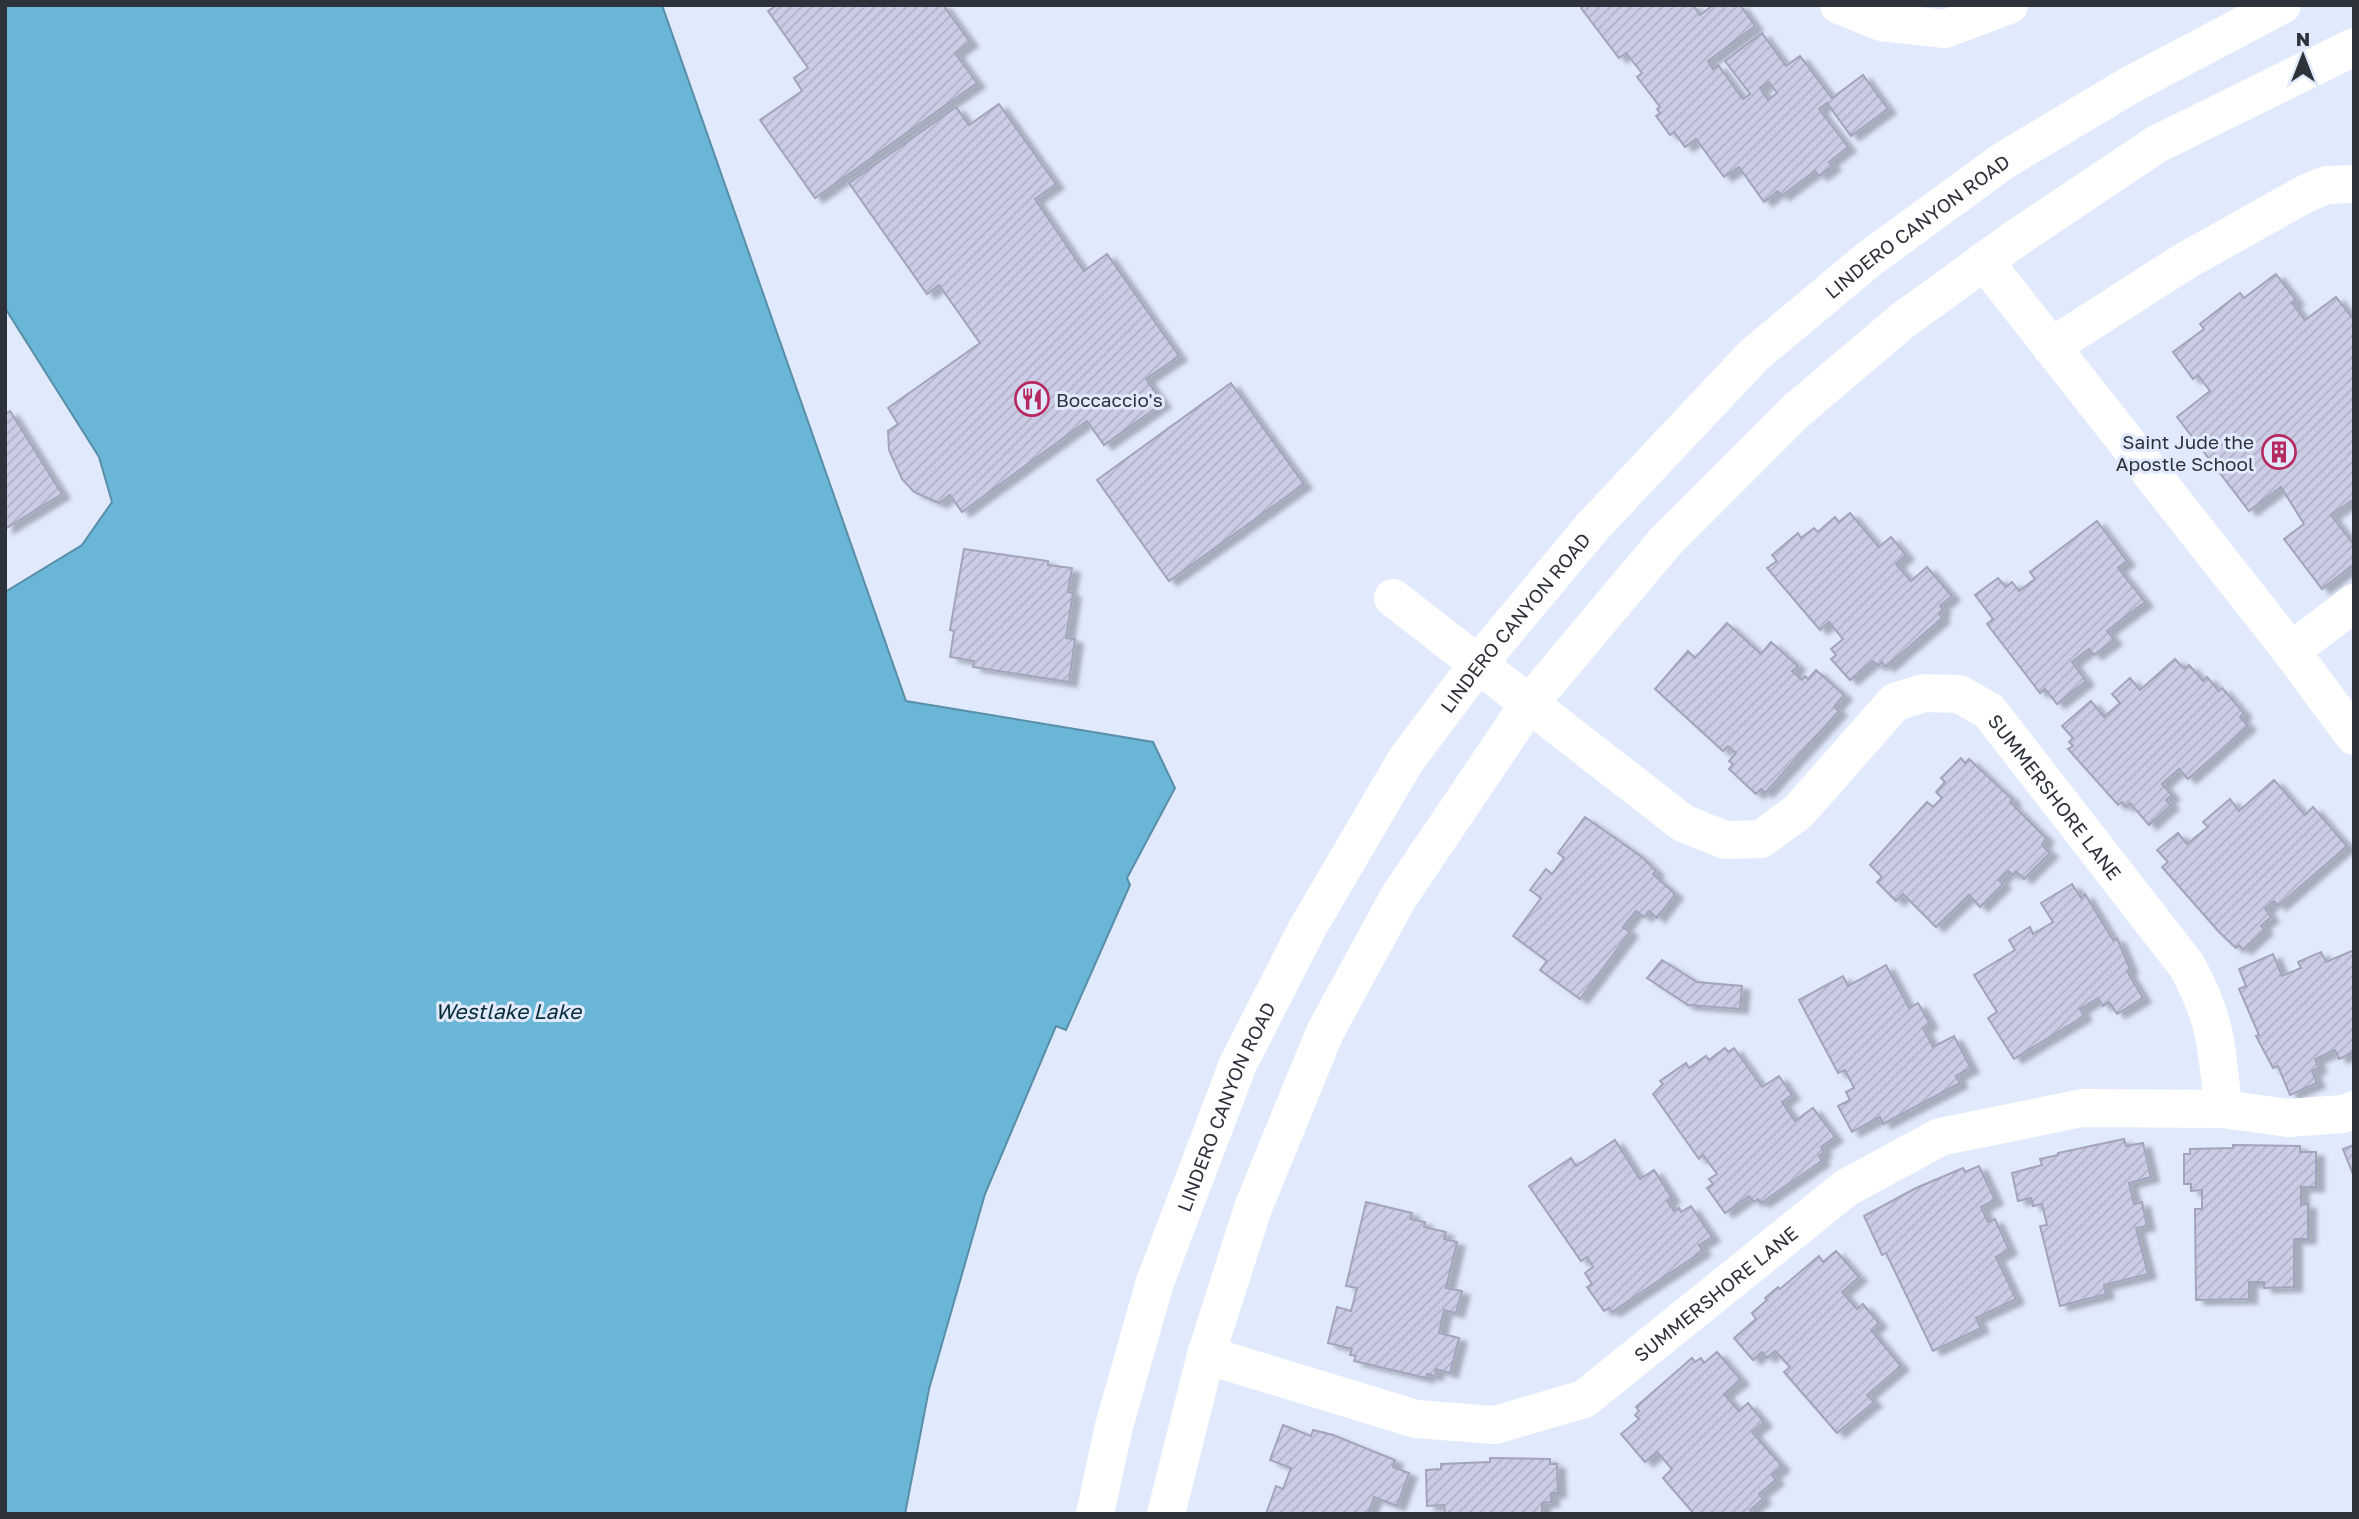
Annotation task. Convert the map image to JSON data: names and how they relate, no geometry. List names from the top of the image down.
{
  "streets": {
    "street": ["LINDERO CANYON ROAD", "SUMMERSHORE LANE"]
  },
  "crossings": [
    ["LINDERO CANYON ROAD", "SUMMERSHORE LANE"]
  ],
  "water": ["Westlake Lake"],
  "places": {
    "restaurant": ["Boccaccio's"],
    "building": ["Saint Jude the Apostle School"]
  },
  "north": "top"
}
